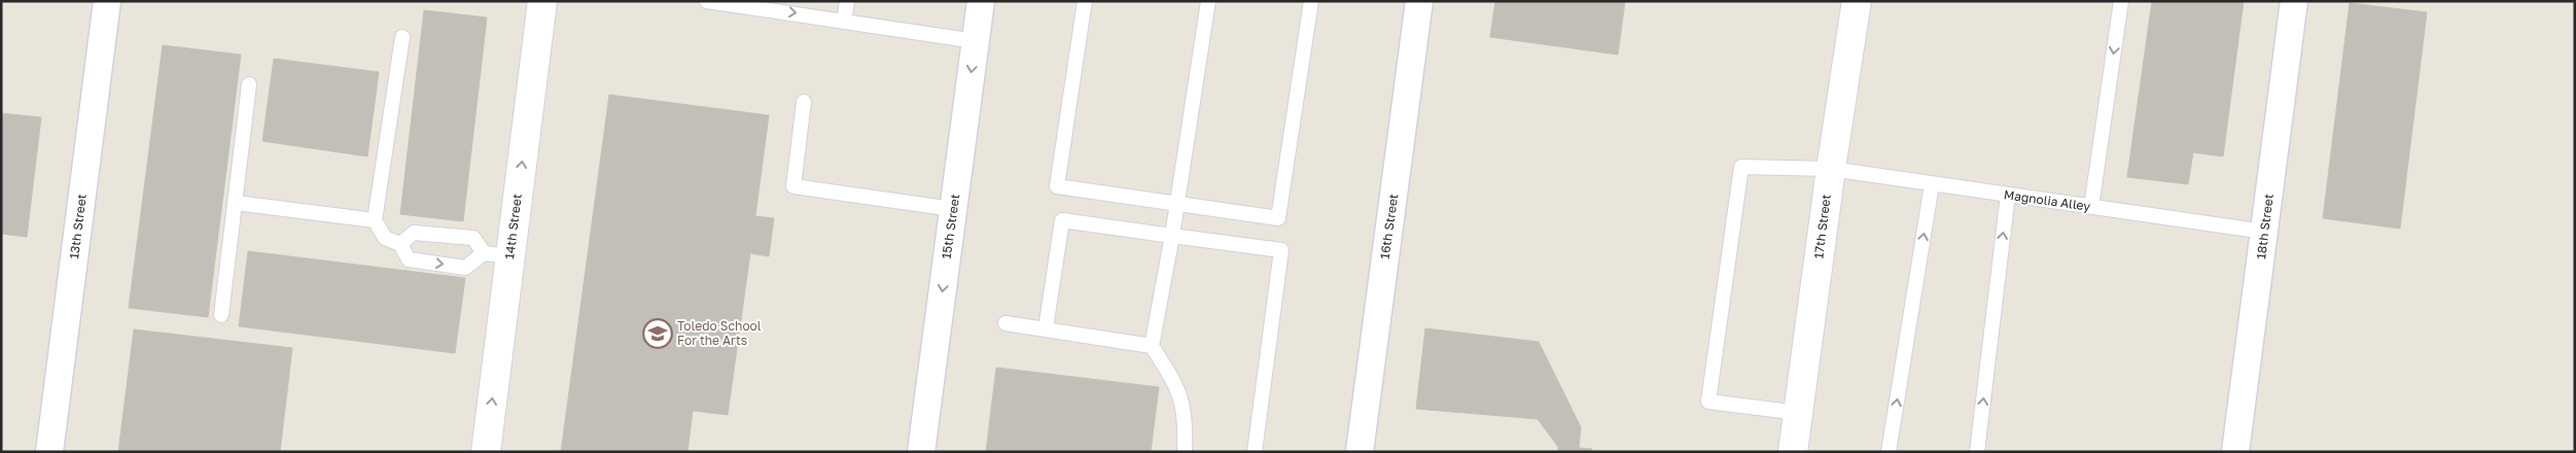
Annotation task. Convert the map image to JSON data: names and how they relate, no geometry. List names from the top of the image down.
{
  "streets": {
    "street": [
      "13th Street",
      "14th Street",
      "15th Street",
      "16th Street",
      "17th Street",
      "18th Street"
    ],
    "lane": ["Magnolia Alley"]
  },
  "crossings": [
    ["Magnolia Alley", "17th Street"],
    ["Magnolia Alley", "18th Street"]
  ],
  "one_way": ["14th Street", "15th Street"],
  "places": {
    "school or university": ["Toledo School For the Arts"]
  }
}
